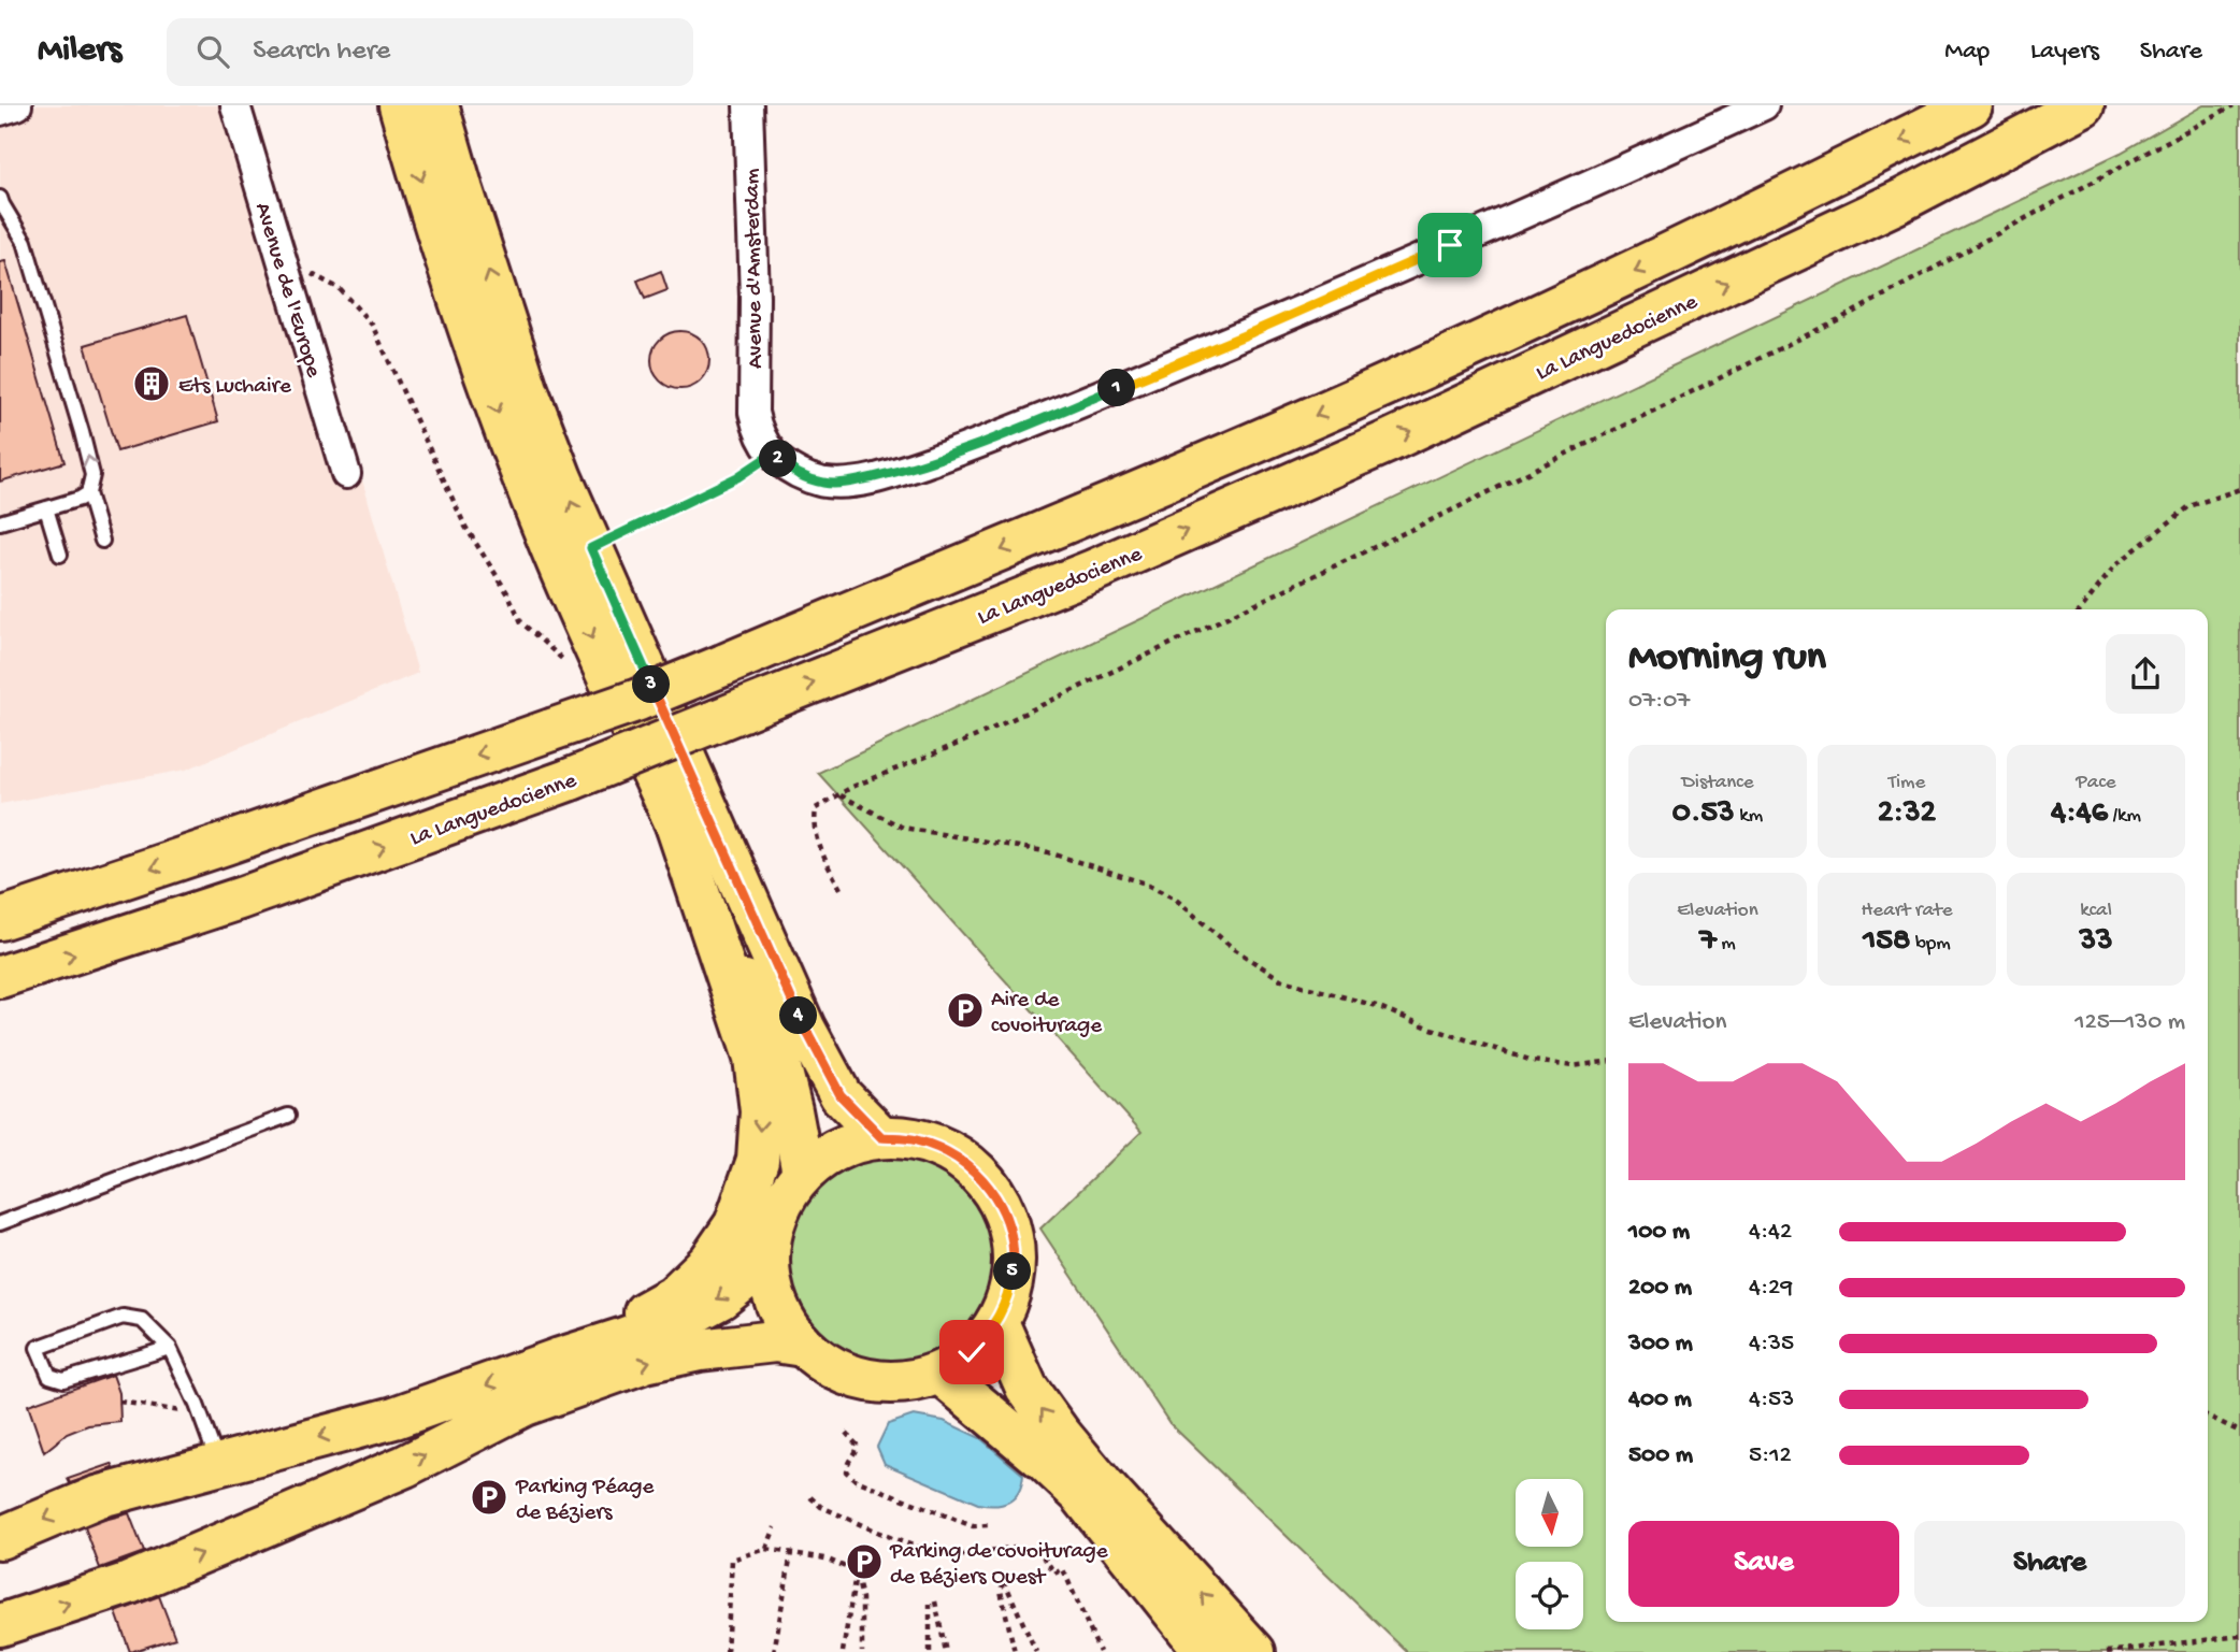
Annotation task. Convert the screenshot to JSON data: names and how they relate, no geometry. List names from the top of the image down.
{
  "streets": {
    "main road": ["La Languedocienne"],
    "street": ["Avenue d'Amsterdam", "Avenue de l'Europe"]
  },
  "places": {
    "building": ["Ets Luchaire"],
    "parking": ["Aire de covoiturage", "Parking Péage de Béziers", "Parking de covoiturage de Béziers Ouest"]
  },
  "north": "bottom",
  "page": {
    "header": "Milers",
    "search": "Search here",
    "nav": ["Map", "Layers", "Share"],
    "pins": [
      "1",
      "2",
      "3",
      "4",
      "5"
    ],
    "heading": ["Morning run", "07:07"],
    "stats": [
      ["Distance", "0.53 km"],
      ["Time", "2:32"],
      ["Pace", "4:46 /km"],
      ["Elevation", "7 m"],
      ["Heart rate", "158 bpm"],
      ["kcal", "33"]
    ],
    "chart": ["Elevation", "125–130 m"],
    "list": [
      {
        "name": "100 m",
        "note": "4:42"
      },
      {
        "name": "200 m",
        "note": "4:29"
      },
      {
        "name": "300 m",
        "note": "4:35"
      },
      {
        "name": "400 m",
        "note": "4:53"
      },
      {
        "name": "500 m",
        "note": "5:12"
      }
    ],
    "buttons": ["Save", "Share"]
  }
}
